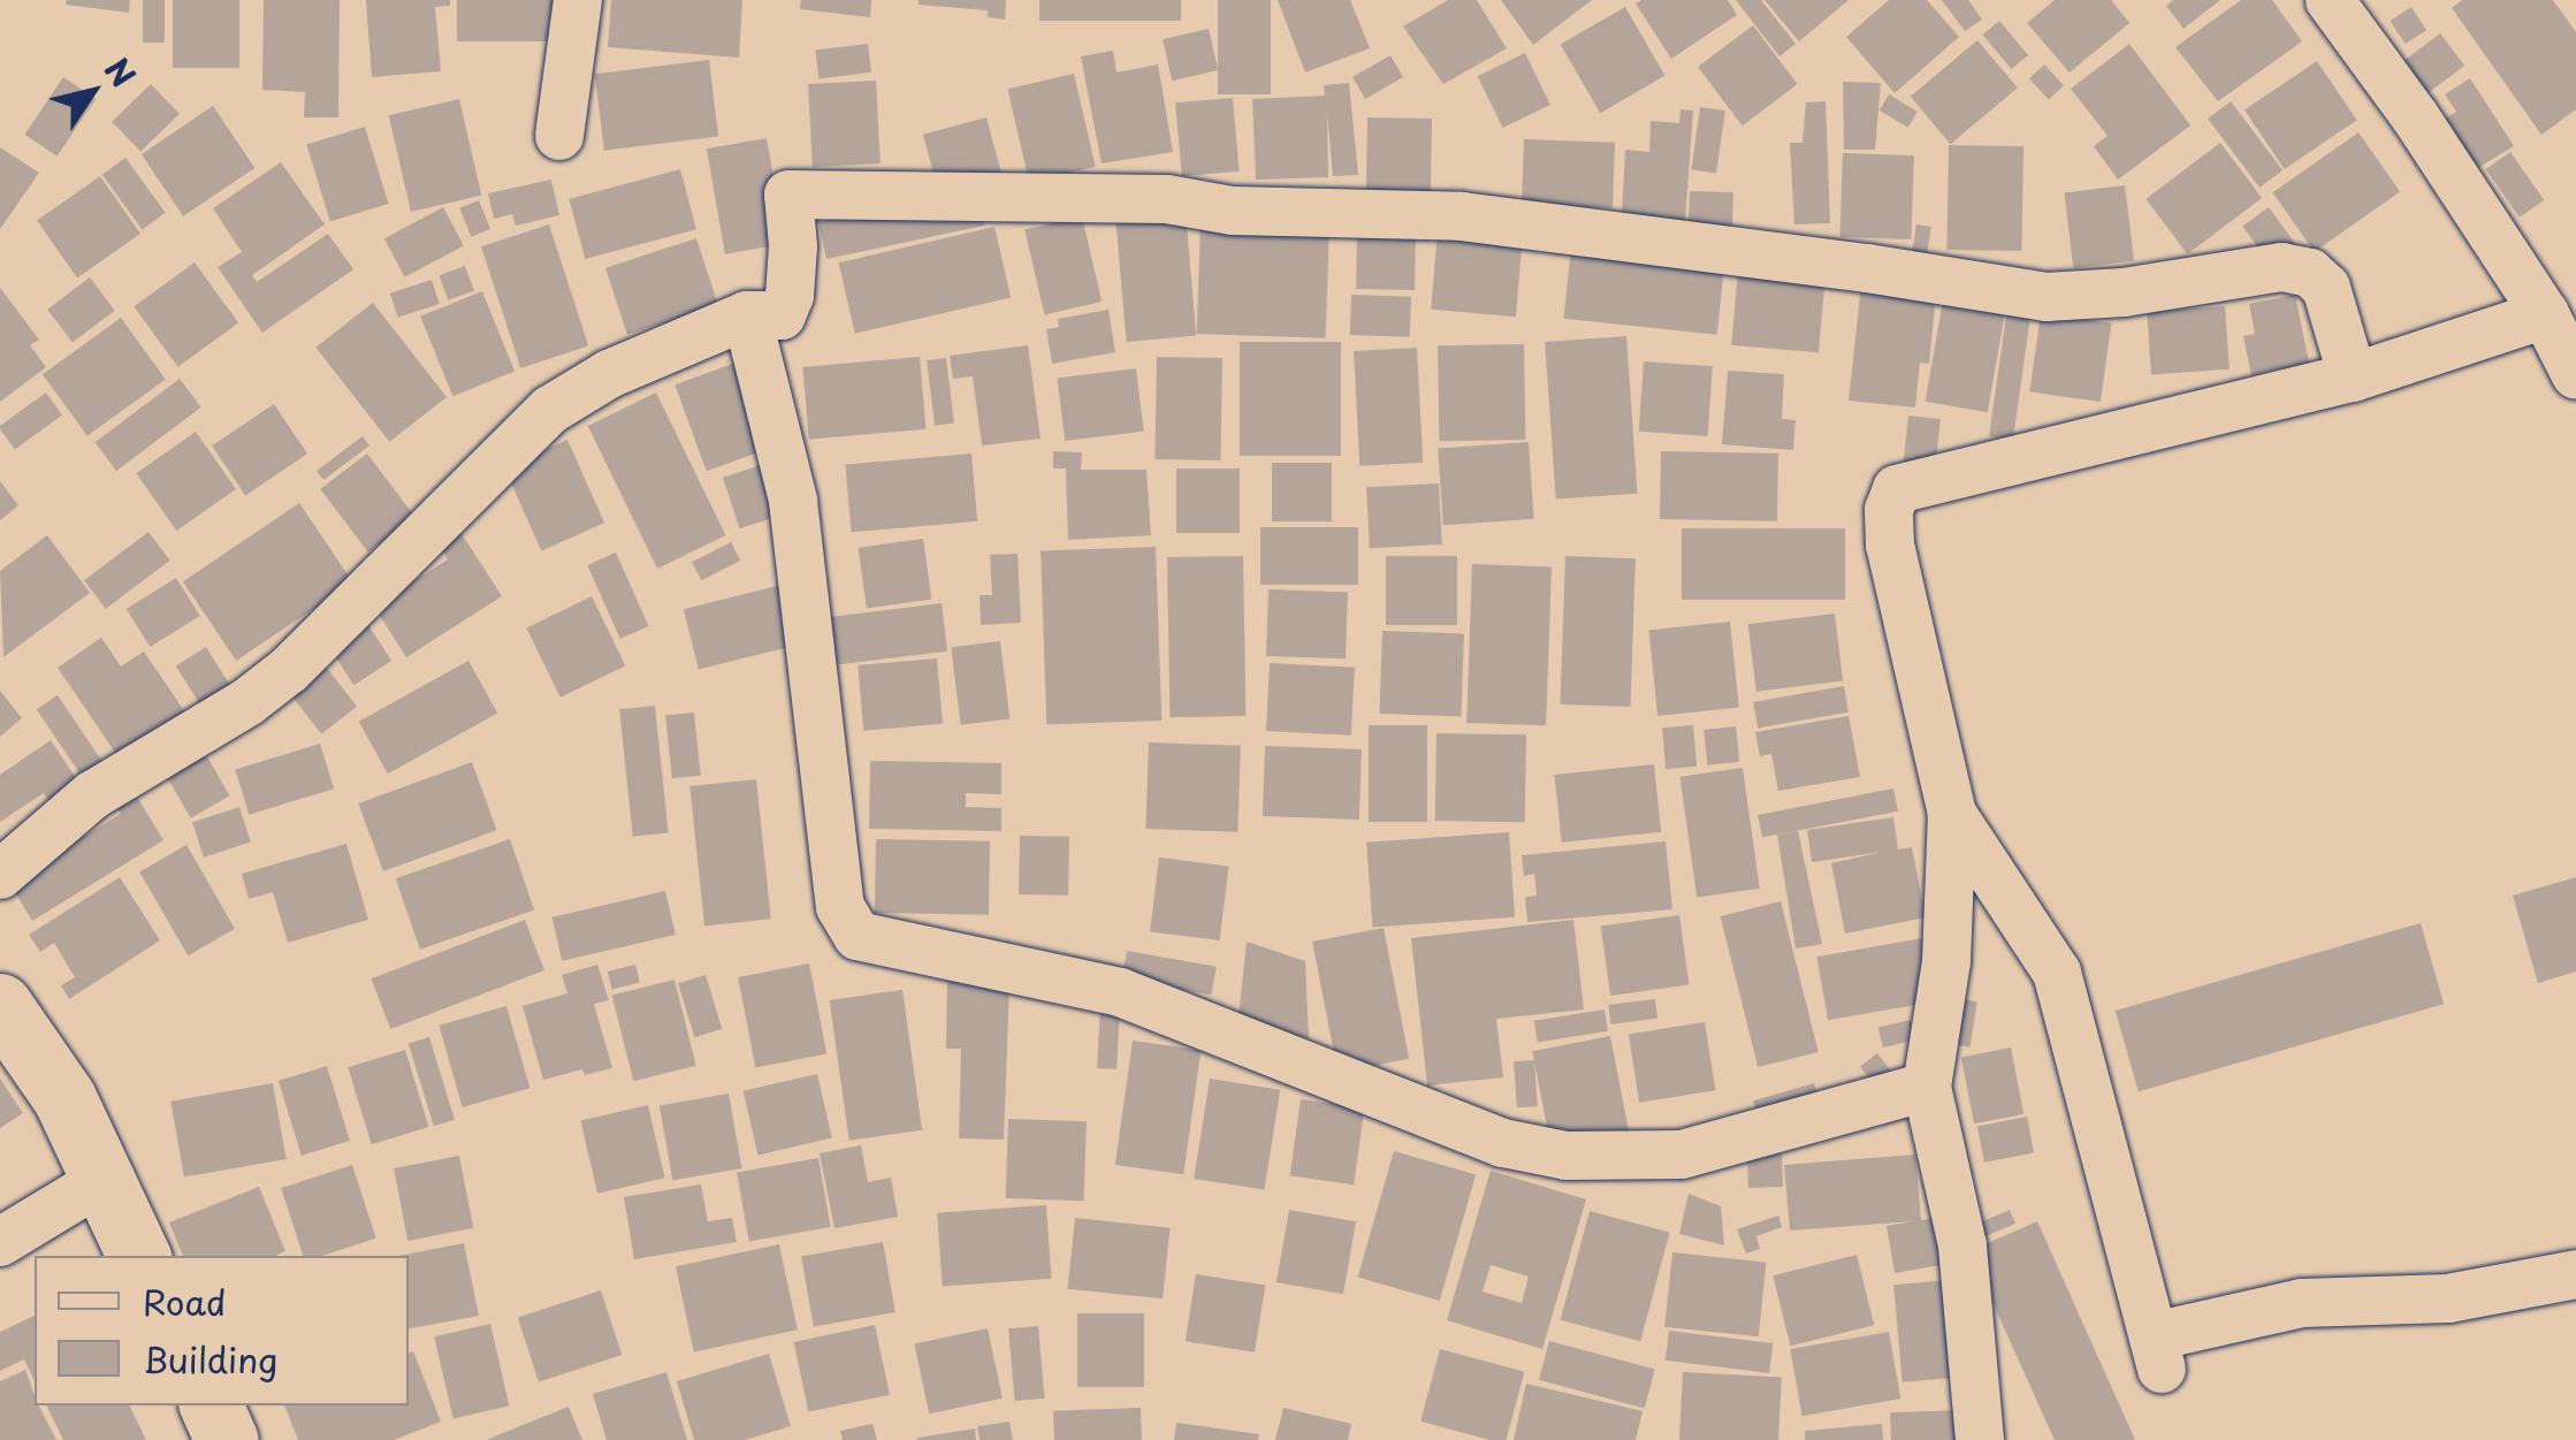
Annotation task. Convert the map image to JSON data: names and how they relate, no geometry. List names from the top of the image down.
{
  "legend": ["Road", "Building"],
  "north": "top right"
}
